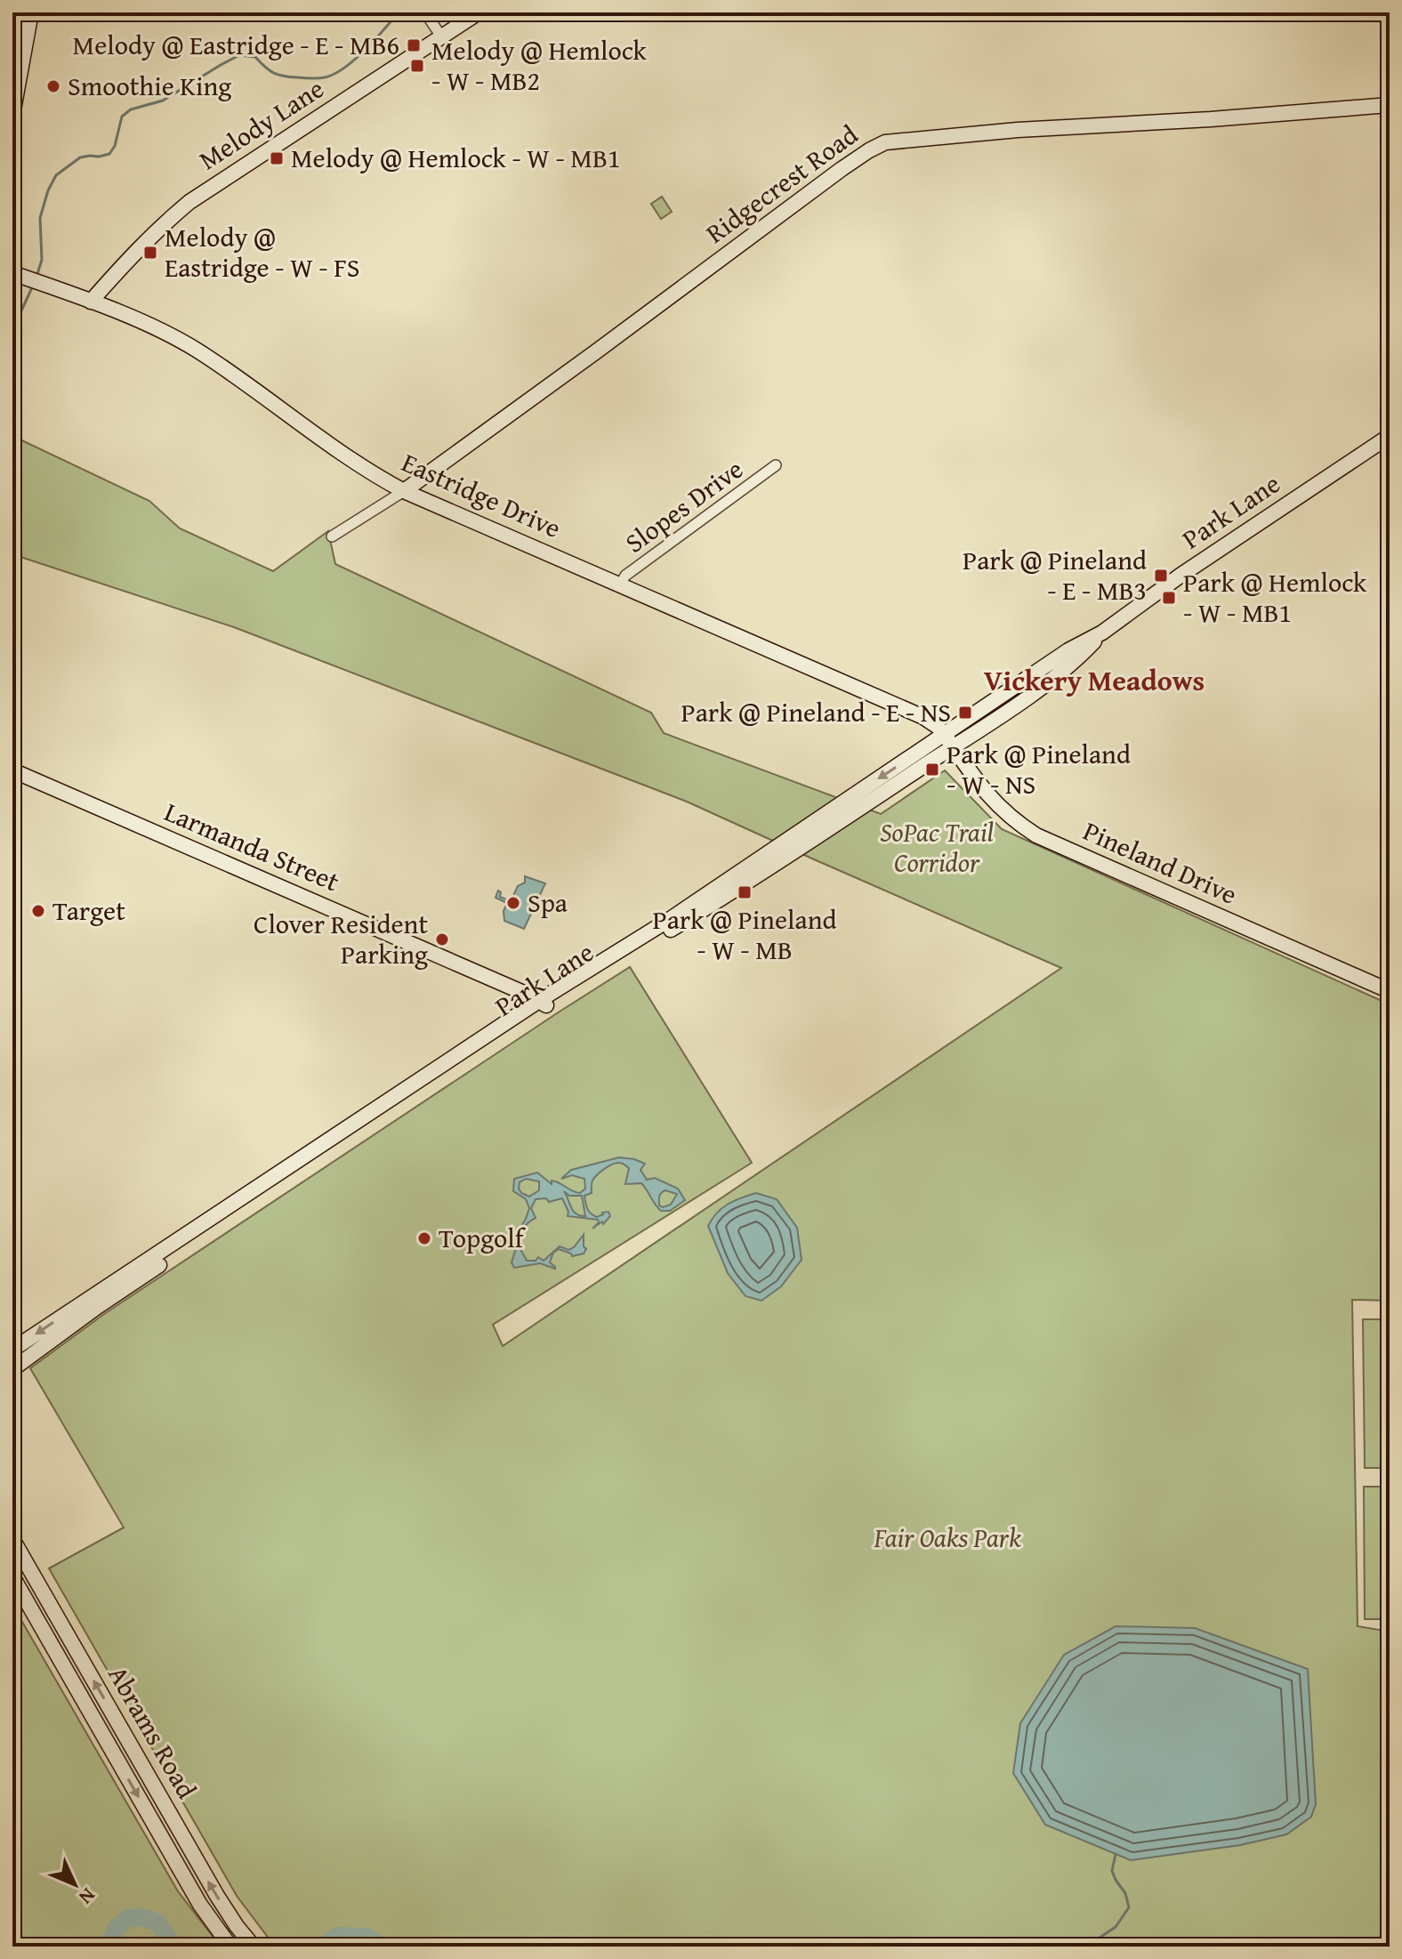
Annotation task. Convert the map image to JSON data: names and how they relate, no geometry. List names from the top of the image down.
{
  "streets": {
    "street": [
      "Melody Lane",
      "Ridgecrest Road",
      "Eastridge Drive",
      "Slopes Drive",
      "Park Lane",
      "Larmanda Street",
      "Pineland Drive",
      "Abrams Road"
    ]
  },
  "crossings": [
    ["Melody Lane", "Eastridge Drive"],
    ["Ridgecrest Road", "Eastridge Drive"],
    ["Eastridge Drive", "Slopes Drive"],
    ["Eastridge Drive", "Park Lane"],
    ["Eastridge Drive", "Pineland Drive"],
    ["Park Lane", "Larmanda Street"],
    ["Park Lane", "Pineland Drive"]
  ],
  "districts": ["Vickery Meadows"],
  "parks": ["SoPac Trail Corridor", "Fair Oaks Park"],
  "places": {
    "transit": [
      "Melody @ Eastridge - E - MB6",
      "Melody @ Hemlock - W - MB2",
      "Melody @ Hemlock - W - MB1",
      "Melody @ Eastridge - W - FS",
      "Park @ Pineland - E - MB3",
      "Park @ Hemlock - W - MB1",
      "Park @ Pineland - E - NS",
      "Park @ Pineland - W - NS",
      "Park @ Pineland - W - MB"
    ],
    "other": [
      "Smoothie King",
      "Spa",
      "Target",
      "Clover Resident Parking",
      "Topgolf"
    ]
  },
  "north": "bottom right"
}
